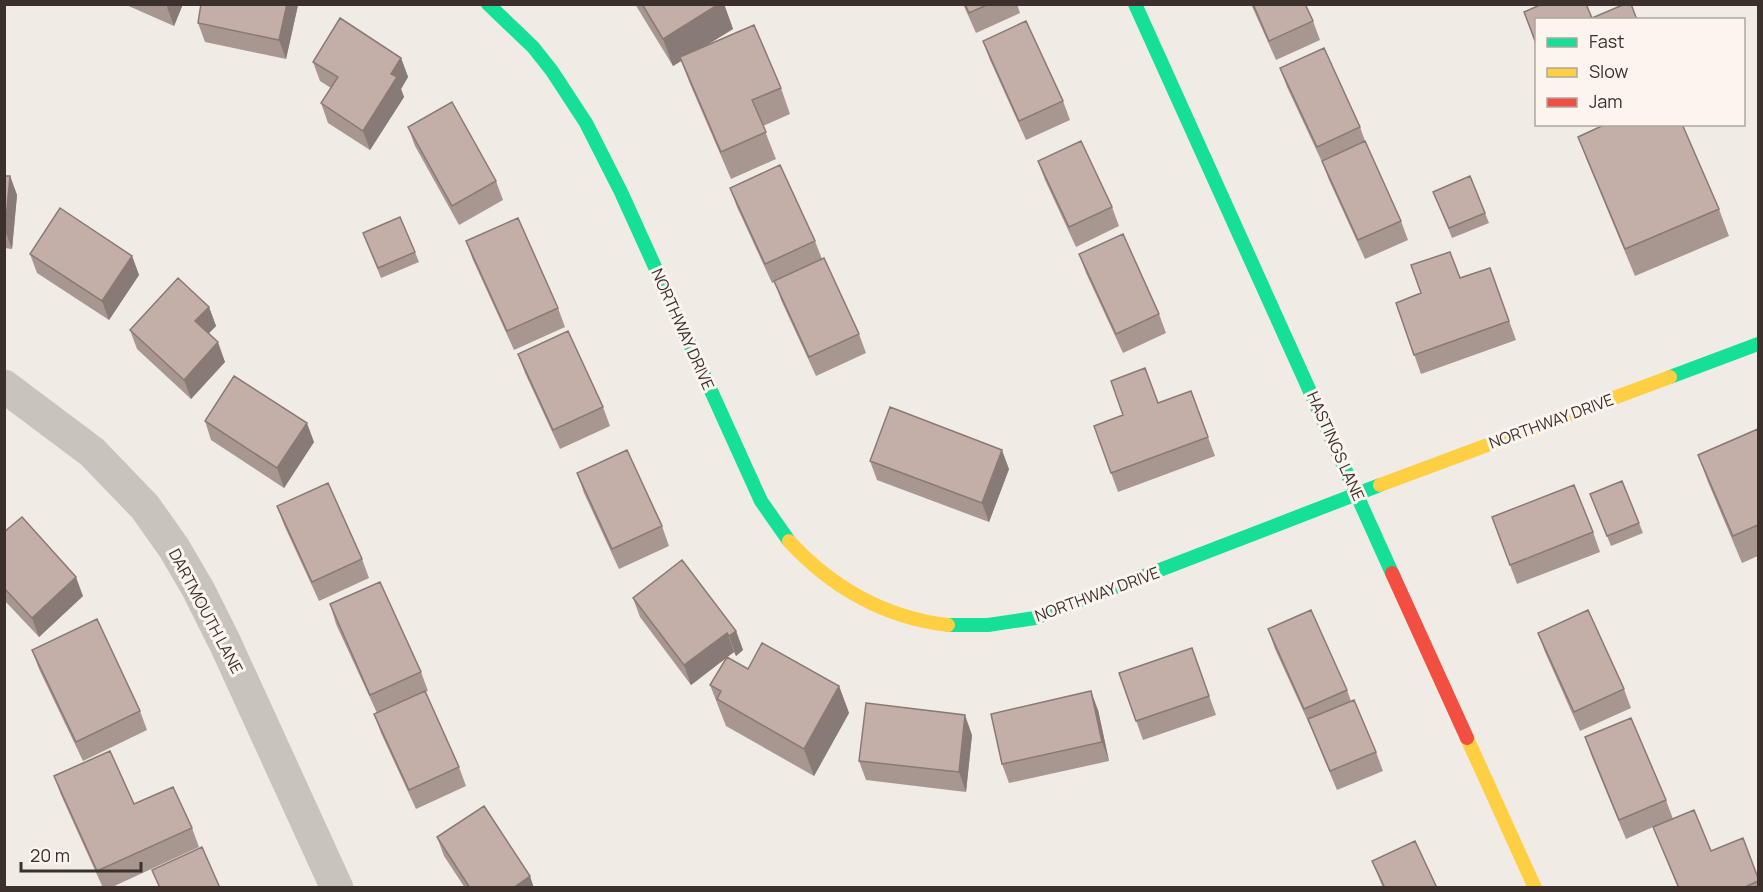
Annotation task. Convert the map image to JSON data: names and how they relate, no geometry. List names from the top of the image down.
{
  "streets": {
    "street": ["NORTHWAY DRIVE", "HASTINGS LANE", "DARTMOUTH LANE"]
  },
  "crossings": [
    ["NORTHWAY DRIVE", "HASTINGS LANE"]
  ],
  "legend": ["Fast", "Slow", "Jam"],
  "scale_bar": "20 m"
}
